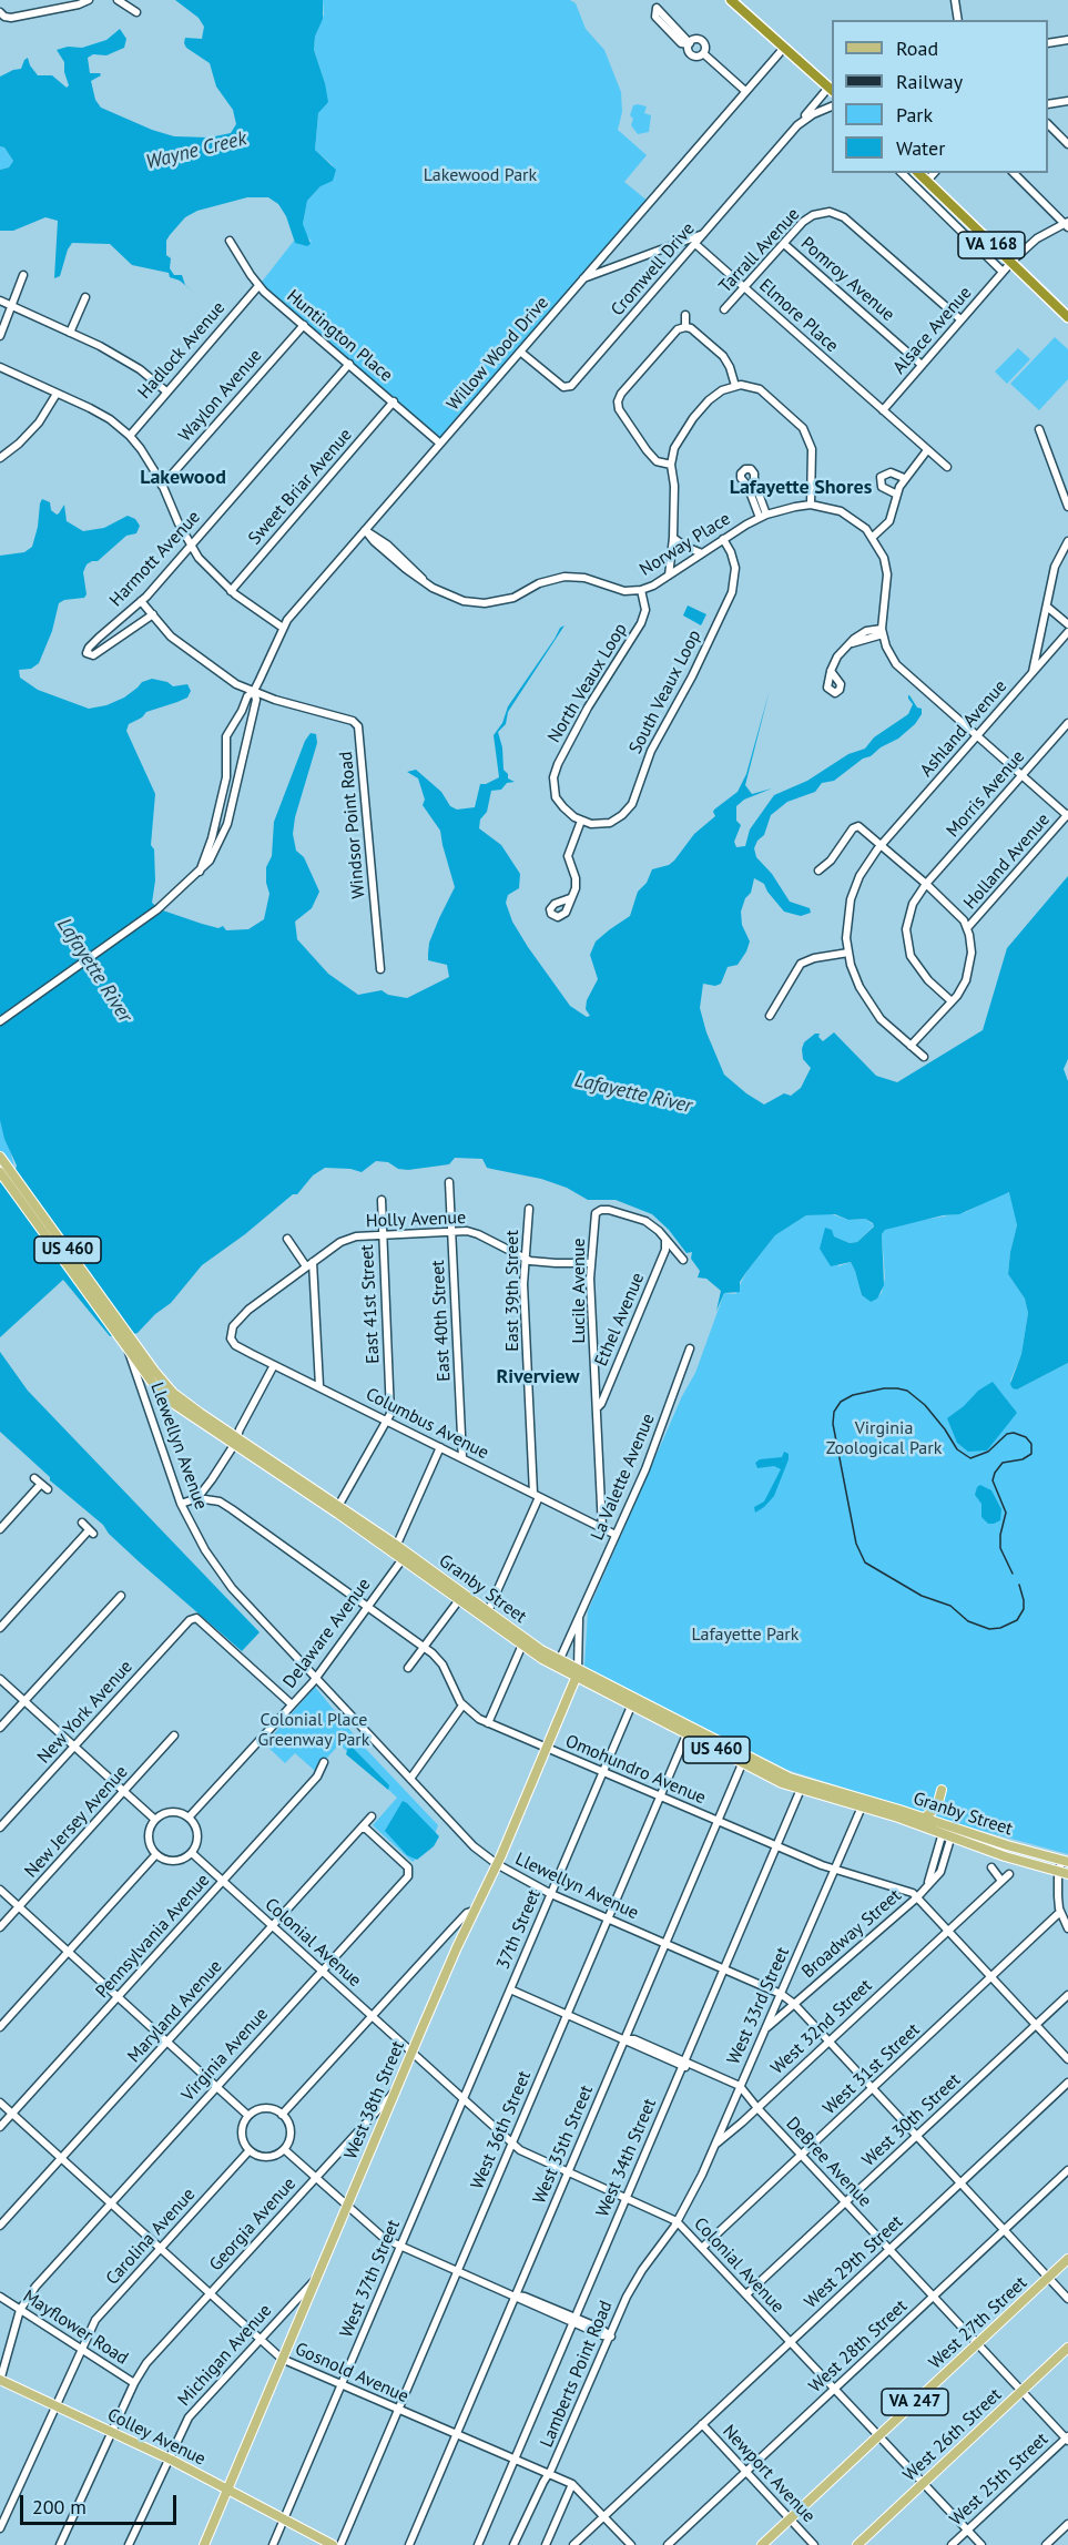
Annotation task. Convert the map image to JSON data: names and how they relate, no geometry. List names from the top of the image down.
{
  "streets": {
    "highway": ["VA 168"],
    "main road": [
      "US 460",
      "Granby Street",
      "West 38th Street",
      "West 27th Street",
      "VA 247",
      "West 26th Street",
      "Colley Avenue"
    ],
    "street": [
      "Tarrall Avenue",
      "Cromwell Drive",
      "Pomroy Avenue",
      "Elmore Place",
      "Alsace Avenue",
      "Huntington Place",
      "Hadlock Avenue",
      "Willow Wood Drive",
      "Waylon Avenue",
      "Sweet Briar Avenue",
      "Norway Place",
      "Harmott Avenue",
      "North Veaux Loop",
      "South Veaux Loop",
      "Ashland Avenue",
      "Morris Avenue",
      "Windsor Point Road",
      "Holland Avenue",
      "Holly Avenue",
      "East 39th Street",
      "Lucile Avenue",
      "East 41st Street",
      "Ethel Avenue",
      "East 40th Street",
      "Columbus Avenue",
      "Llewellyn Avenue",
      "La Valette Avenue",
      "Delaware Avenue",
      "New York Avenue",
      "Omohundro Avenue",
      "New Jersey Avenue",
      "37th Street",
      "Broadway Street",
      "Pennsylvania Avenue",
      "Colonial Avenue",
      "West 33rd Street",
      "Maryland Avenue",
      "West 32nd Street",
      "Virginia Avenue",
      "West 31st Street",
      "West 30th Street",
      "West 36th Street",
      "West 35th Street",
      "West 34th Street",
      "DeBree Avenue",
      "Georgia Avenue",
      "Carolina Avenue",
      "West 29th Street",
      "West 37th Street",
      "Mayflower Road",
      "West 28th Street",
      "Michigan Avenue",
      "Gosnold Avenue",
      "Lamberts Point Road",
      "Newport Avenue",
      "West 25th Street"
    ]
  },
  "crossings": [
    ["VA 168", "Alsace Avenue"],
    ["Tarrall Avenue", "Pomroy Avenue"],
    ["Tarrall Avenue", "Elmore Place"],
    ["Tarrall Avenue", "Alsace Avenue"],
    ["Cromwell Drive", "Elmore Place"],
    ["Cromwell Drive", "Willow Wood Drive"],
    ["Pomroy Avenue", "Alsace Avenue"],
    ["Elmore Place", "Alsace Avenue"],
    ["Huntington Place", "Hadlock Avenue"],
    ["Huntington Place", "Willow Wood Drive"],
    ["Huntington Place", "Waylon Avenue"],
    ["Huntington Place", "Sweet Briar Avenue"],
    ["Huntington Place", "Harmott Avenue"],
    ["Willow Wood Drive", "Norway Place"],
    ["Willow Wood Drive", "Windsor Point Road"],
    ["Norway Place", "North Veaux Loop"],
    ["Norway Place", "South Veaux Loop"],
    ["Norway Place", "Ashland Avenue"],
    ["Norway Place", "Morris Avenue"],
    ["Norway Place", "Holland Avenue"],
    ["Harmott Avenue", "Windsor Point Road"],
    ["North Veaux Loop", "South Veaux Loop"],
    ["Holly Avenue", "East 39th Street"],
    ["Holly Avenue", "Lucile Avenue"],
    ["Holly Avenue", "East 41st Street"],
    ["Holly Avenue", "East 40th Street"],
    ["Holly Avenue", "Columbus Avenue"],
    ["East 39th Street", "Columbus Avenue"],
    ["East 39th Street", "Granby Street"],
    ["Lucile Avenue", "Ethel Avenue"],
    ["Lucile Avenue", "Columbus Avenue"],
    ["East 41st Street", "Columbus Avenue"],
    ["East 41st Street", "Granby Street"],
    ["East 40th Street", "Columbus Avenue"],
    ["Columbus Avenue", "La Valette Avenue"],
    ["Llewellyn Avenue", "Granby Street"],
    ["Llewellyn Avenue", "Delaware Avenue"],
    ["Llewellyn Avenue", "37th Street"],
    ["Llewellyn Avenue", "Broadway Street"],
    ["Llewellyn Avenue", "West 33rd Street"],
    ["Llewellyn Avenue", "West 32nd Street"],
    ["Llewellyn Avenue", "West 31st Street"],
    ["Llewellyn Avenue", "West 38th Street"],
    ["Llewellyn Avenue", "West 30th Street"],
    ["Llewellyn Avenue", "West 36th Street"],
    ["Llewellyn Avenue", "West 35th Street"],
    ["Llewellyn Avenue", "West 34th Street"],
    ["Llewellyn Avenue", "West 29th Street"],
    ["Llewellyn Avenue", "West 27th Street"],
    ["Llewellyn Avenue", "West 28th Street"],
    ["La Valette Avenue", "Granby Street"],
    ["La Valette Avenue", "West 38th Street"],
    ["Granby Street", "Delaware Avenue"],
    ["Granby Street", "37th Street"],
    ["Granby Street", "Broadway Street"],
    ["Granby Street", "West 33rd Street"],
    ["Granby Street", "West 31st Street"],
    ["Granby Street", "West 38th Street"],
    ["Granby Street", "West 36th Street"],
    ["Granby Street", "West 35th Street"],
    ["Granby Street", "West 34th Street"],
    ["Delaware Avenue", "New York Avenue"],
    ["Delaware Avenue", "Omohundro Avenue"],
    ["Delaware Avenue", "Colonial Avenue"],
    ["Omohundro Avenue", "37th Street"],
    ["Omohundro Avenue", "Broadway Street"],
    ["Omohundro Avenue", "West 33rd Street"],
    ["Omohundro Avenue", "West 32nd Street"],
    ["Omohundro Avenue", "West 31st Street"],
    ["Omohundro Avenue", "West 38th Street"],
    ["Omohundro Avenue", "West 30th Street"],
    ["Omohundro Avenue", "West 36th Street"],
    ["Omohundro Avenue", "West 35th Street"],
    ["Omohundro Avenue", "West 34th Street"],
    ["37th Street", "Colonial Avenue"],
    ["37th Street", "DeBree Avenue"],
    ["37th Street", "West 37th Street"],
    ["Broadway Street", "West 33rd Street"],
    ["Pennsylvania Avenue", "Colonial Avenue"],
    ["Pennsylvania Avenue", "Gosnold Avenue"],
    ["Colonial Avenue", "West 33rd Street"],
    ["Colonial Avenue", "Maryland Avenue"],
    ["Colonial Avenue", "Virginia Avenue"],
    ["Colonial Avenue", "West 31st Street"],
    ["Colonial Avenue", "West 38th Street"],
    ["Colonial Avenue", "West 30th Street"],
    ["Colonial Avenue", "West 36th Street"],
    ["Colonial Avenue", "West 35th Street"],
    ["Colonial Avenue", "West 34th Street"],
    ["Colonial Avenue", "West 29th Street"],
    ["Colonial Avenue", "West 37th Street"],
    ["Colonial Avenue", "West 27th Street"],
    ["Colonial Avenue", "West 28th Street"],
    ["Colonial Avenue", "Lamberts Point Road"],
    ["Colonial Avenue", "West 26th Street"],
    ["Colonial Avenue", "West 25th Street"],
    ["West 33rd Street", "West 32nd Street"],
    ["West 33rd Street", "DeBree Avenue"],
    ["West 33rd Street", "Lamberts Point Road"],
    ["Maryland Avenue", "Virginia Avenue"],
    ["Maryland Avenue", "Gosnold Avenue"],
    ["West 32nd Street", "DeBree Avenue"],
    ["Virginia Avenue", "Mayflower Road"],
    ["Virginia Avenue", "Gosnold Avenue"],
    ["Virginia Avenue", "Colley Avenue"],
    ["West 31st Street", "DeBree Avenue"],
    ["West 38th Street", "Georgia Avenue"],
    ["West 38th Street", "Michigan Avenue"],
    ["West 38th Street", "Gosnold Avenue"],
    ["West 38th Street", "Colley Avenue"],
    ["West 30th Street", "DeBree Avenue"],
    ["West 36th Street", "DeBree Avenue"],
    ["West 36th Street", "Gosnold Avenue"],
    ["West 35th Street", "DeBree Avenue"],
    ["West 35th Street", "Gosnold Avenue"],
    ["West 34th Street", "DeBree Avenue"],
    ["West 34th Street", "Gosnold Avenue"],
    ["DeBree Avenue", "West 29th Street"],
    ["DeBree Avenue", "West 27th Street"],
    ["DeBree Avenue", "West 28th Street"],
    ["DeBree Avenue", "West 26th Street"],
    ["DeBree Avenue", "West 25th Street"],
    ["Georgia Avenue", "Mayflower Road"],
    ["Georgia Avenue", "Gosnold Avenue"],
    ["Georgia Avenue", "Colley Avenue"],
    ["Carolina Avenue", "Mayflower Road"],
    ["Carolina Avenue", "Gosnold Avenue"],
    ["Carolina Avenue", "Colley Avenue"],
    ["West 29th Street", "Gosnold Avenue"],
    ["West 29th Street", "Newport Avenue"],
    ["West 37th Street", "Gosnold Avenue"],
    ["West 37th Street", "Colley Avenue"],
    ["West 27th Street", "Newport Avenue"],
    ["West 28th Street", "Newport Avenue"],
    ["Michigan Avenue", "Gosnold Avenue"],
    ["Michigan Avenue", "Colley Avenue"],
    ["Gosnold Avenue", "Lamberts Point Road"]
  ],
  "districts": ["Lakewood", "Lafayette Shores", "Riverview"],
  "water": ["Wayne Creek", "Lafayette River"],
  "parks": [
    "Lakewood Park",
    "Virginia Zoological Park",
    "Lafayette Park",
    "Colonial Place Greenway Park"
  ],
  "legend": [
    "Road",
    "Railway",
    "Park",
    "Water"
  ],
  "scale_bar": "200 m"
}
